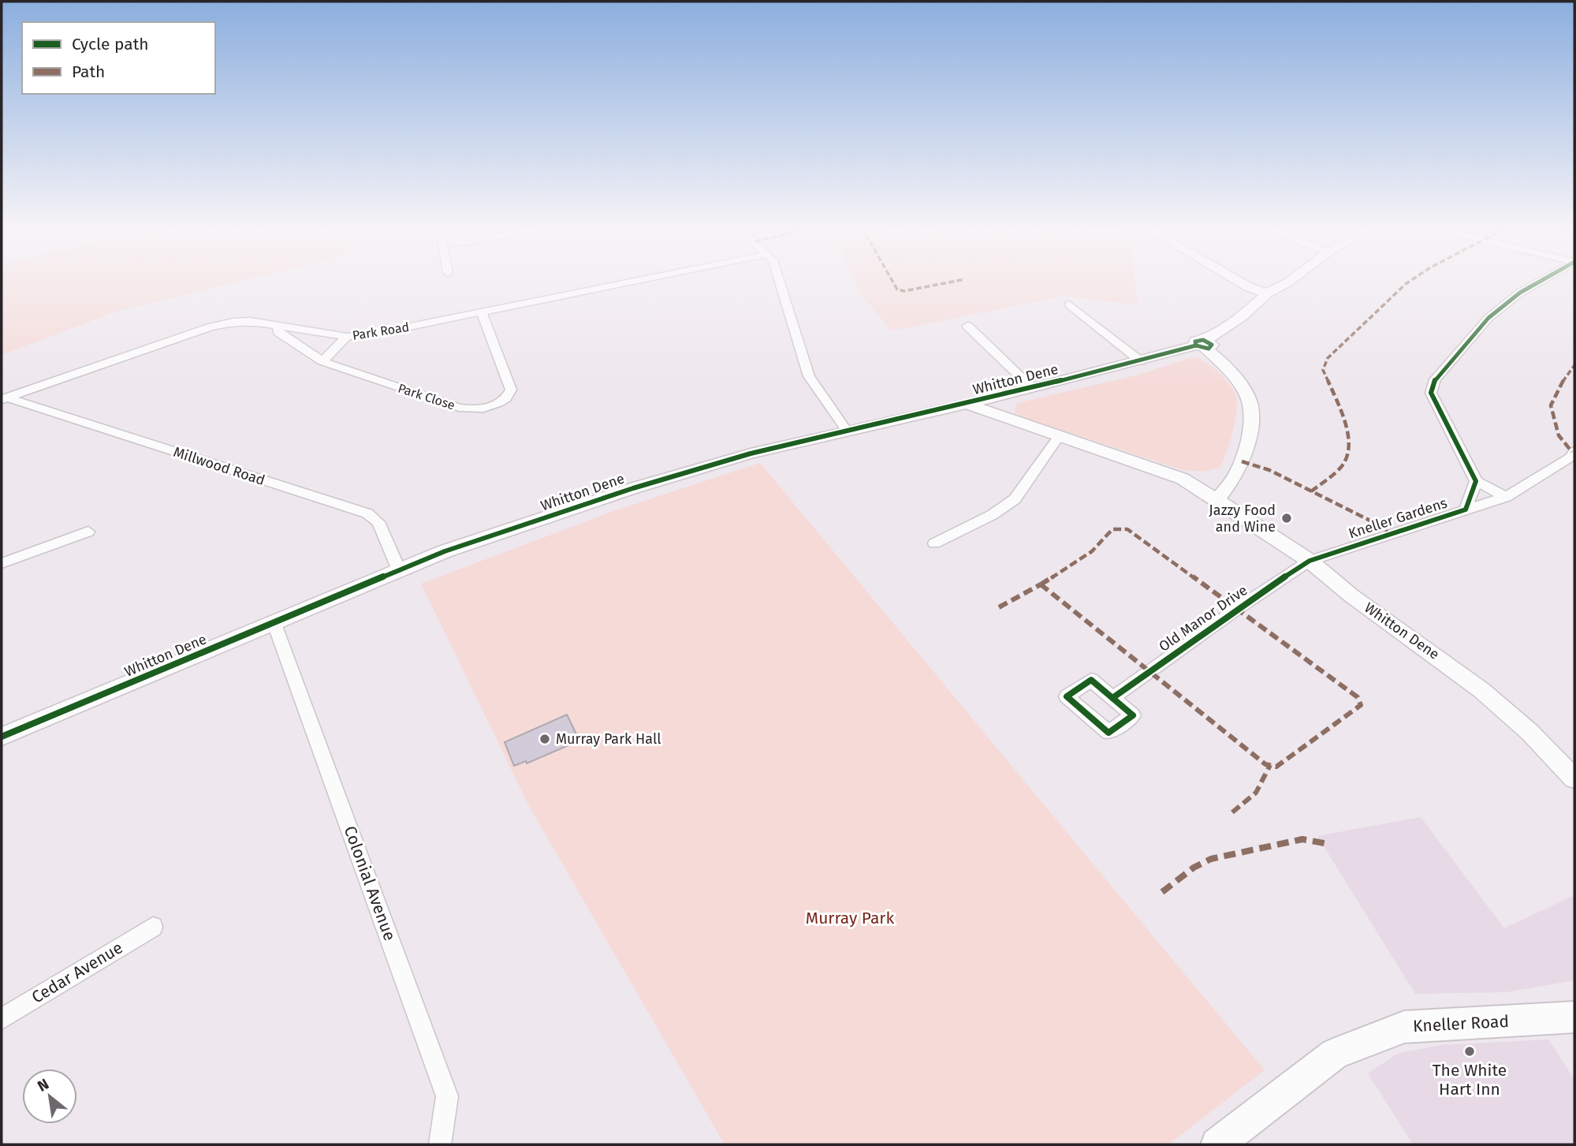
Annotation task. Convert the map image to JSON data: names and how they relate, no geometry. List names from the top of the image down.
{
  "streets": {
    "main road": ["Kneller Road"],
    "street": [
      "Park Road",
      "Whitton Dene",
      "Park Close",
      "Millwood Road",
      "Kneller Gardens",
      "Old Manor Drive",
      "Colonial Avenue",
      "Cedar Avenue"
    ]
  },
  "crossings": [
    ["Park Road", "Park Close"],
    ["Park Road", "Millwood Road"],
    ["Whitton Dene", "Millwood Road"],
    ["Whitton Dene", "Kneller Gardens"],
    ["Whitton Dene", "Old Manor Drive"],
    ["Whitton Dene", "Colonial Avenue"],
    ["Kneller Gardens", "Old Manor Drive"]
  ],
  "parks": ["Murray Park"],
  "places": ["Jazzy Food and Wine", "Murray Park Hall", "The White Hart Inn"],
  "legend": ["Cycle path", "Path"],
  "north": "top left"
}
